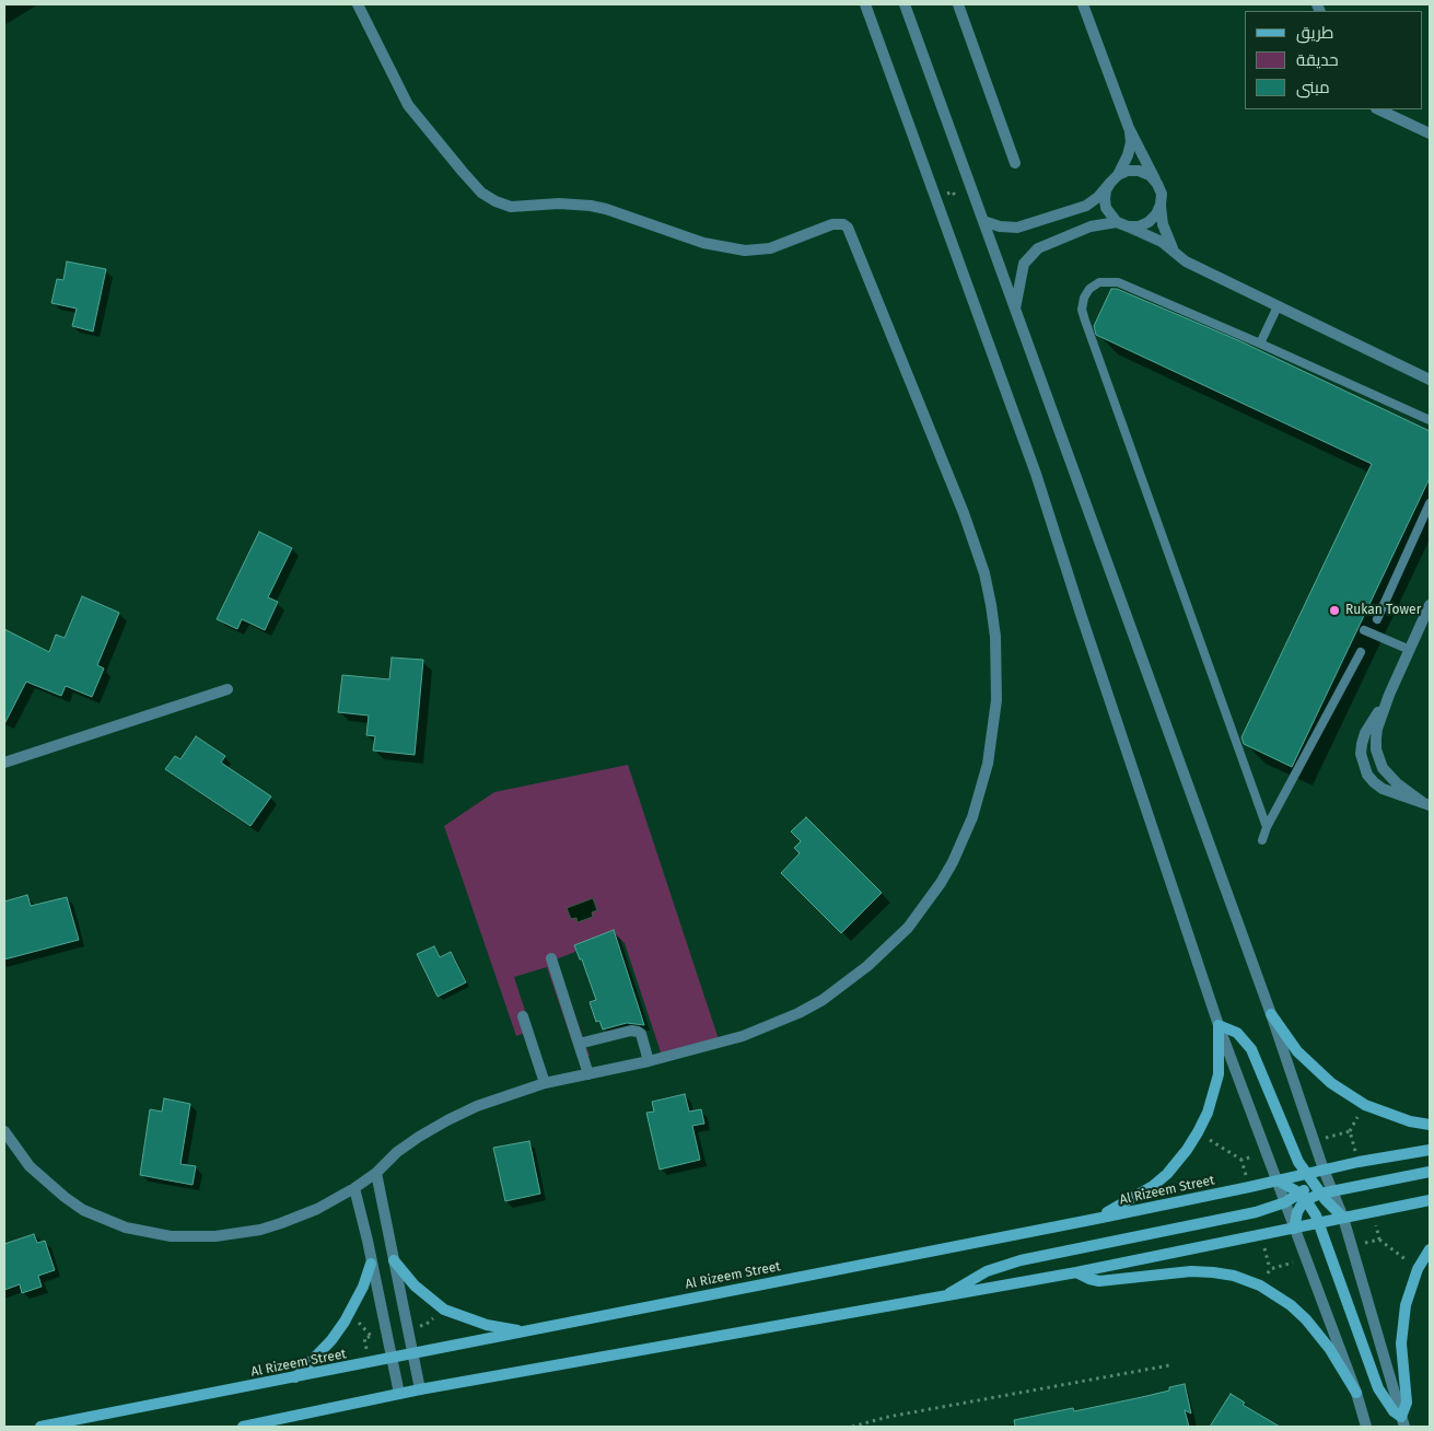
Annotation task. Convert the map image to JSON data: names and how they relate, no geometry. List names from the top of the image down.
{
  "streets": {
    "street": ["Al Rizeem Street"]
  },
  "places": ["Rukan Tower"],
  "legend": ["طريق", "حديقة", "مبنى"]
}
